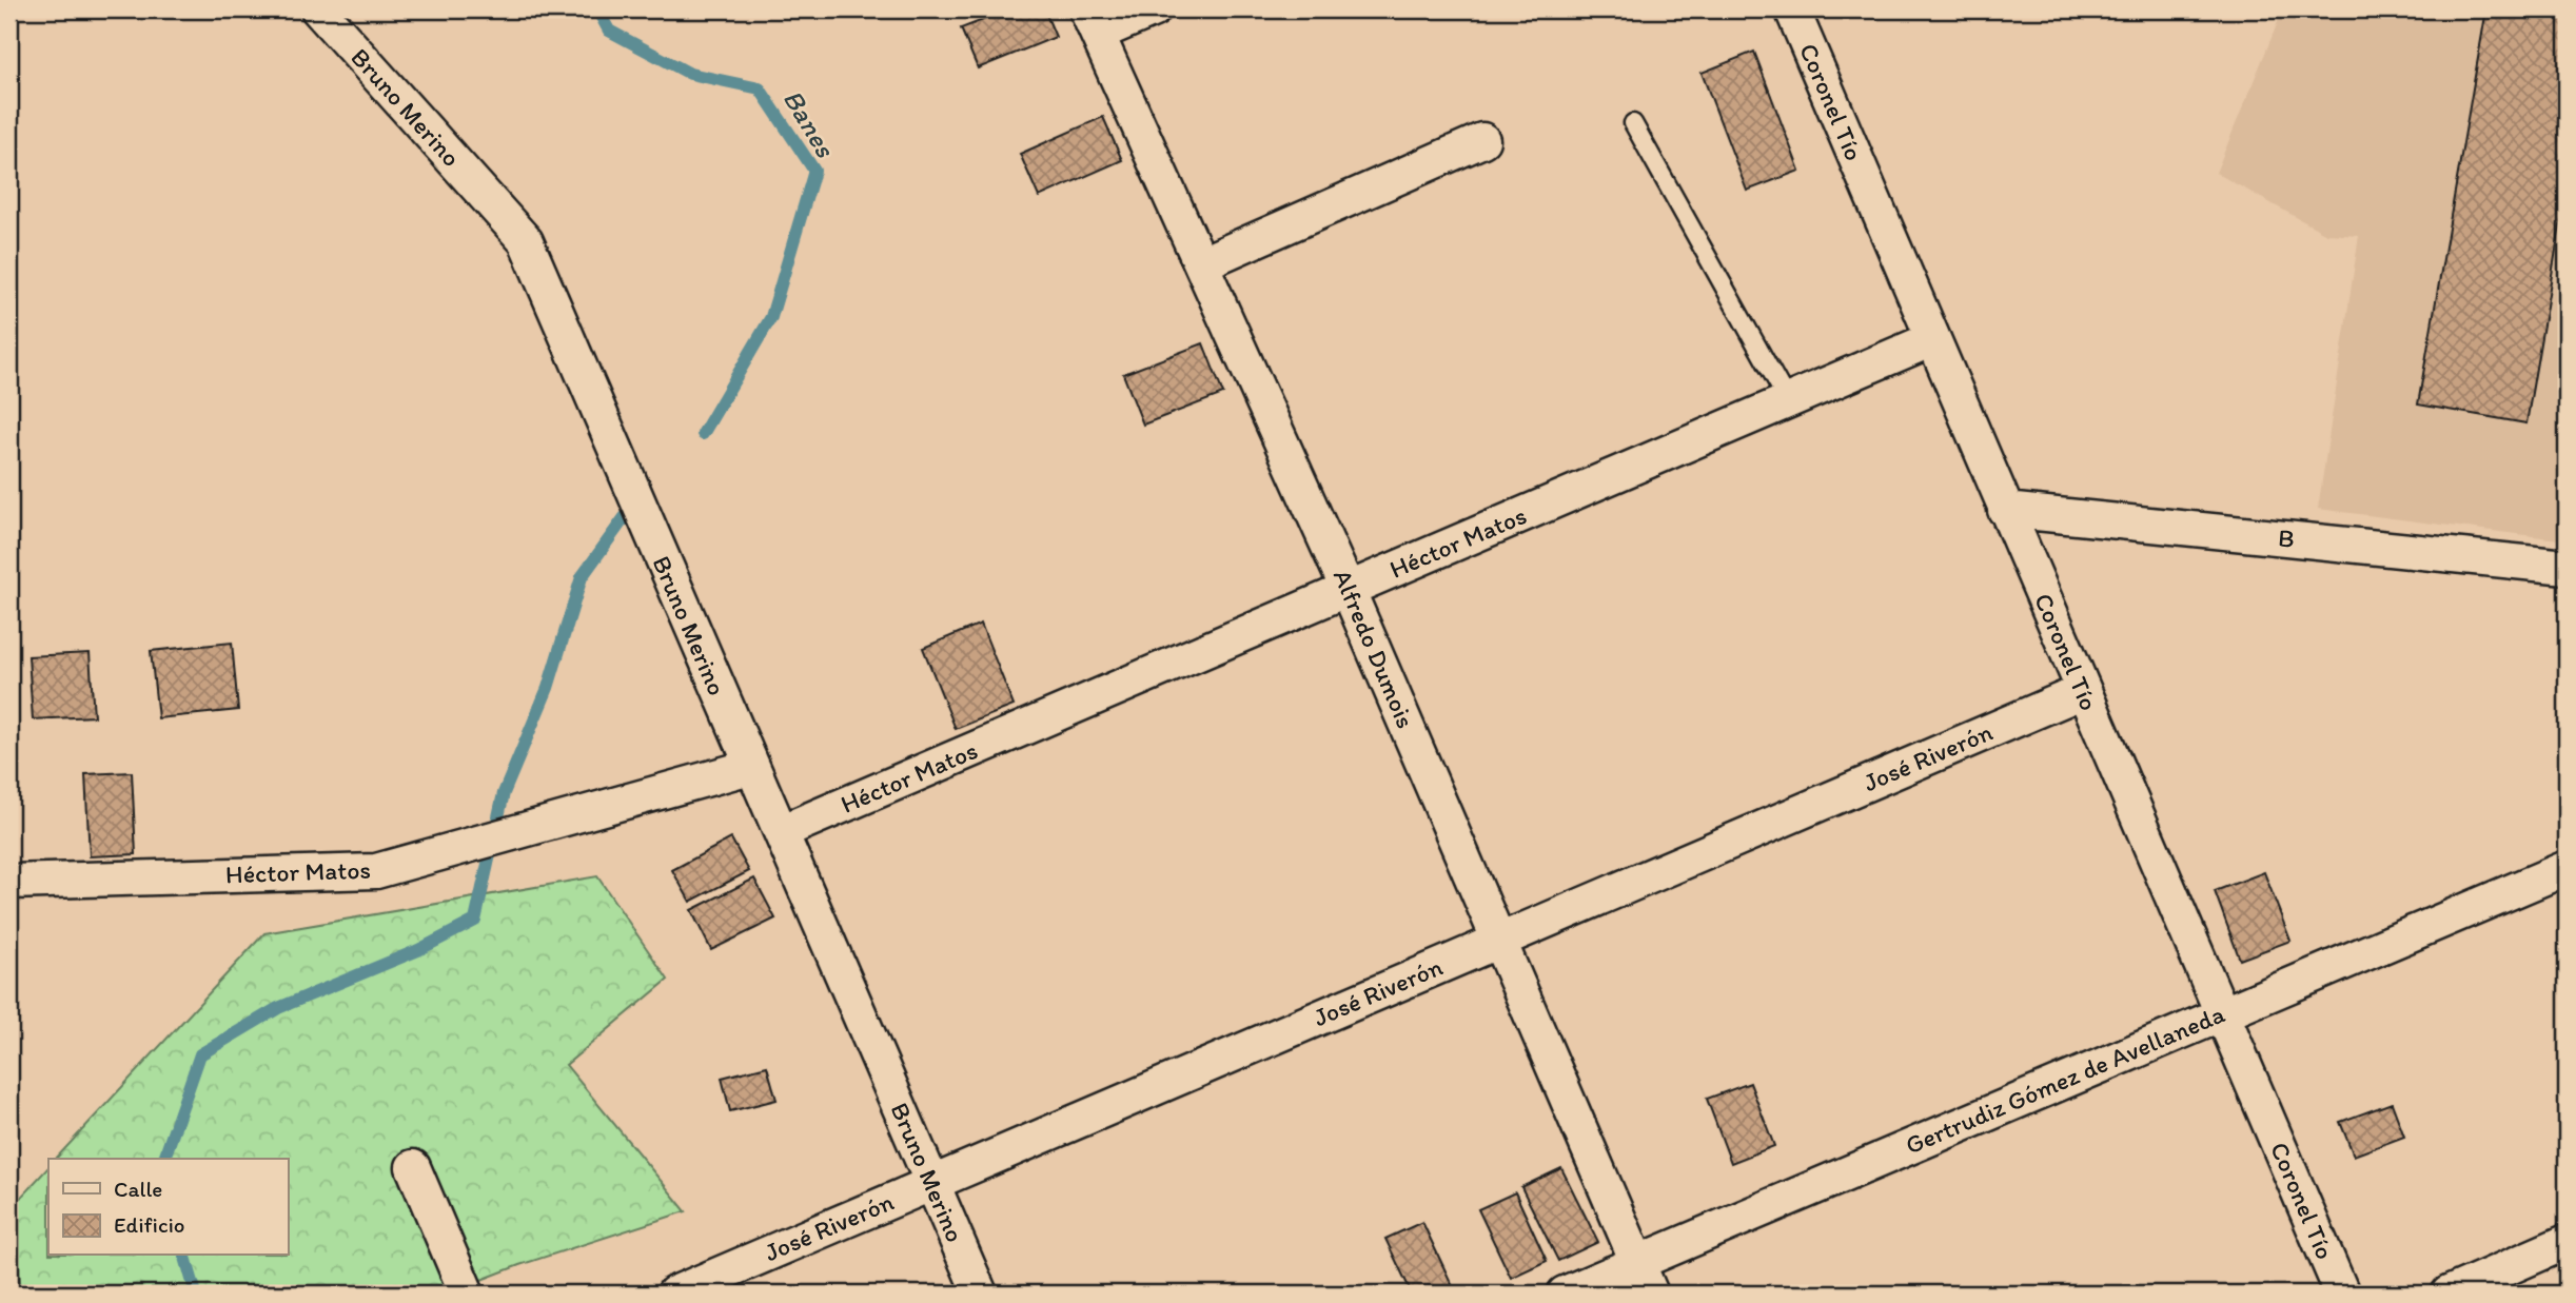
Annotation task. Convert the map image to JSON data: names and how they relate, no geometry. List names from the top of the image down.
{
  "streets": {
    "street": [
      "Coronel Tío",
      "Bruno Merino",
      "B",
      "Héctor Matos",
      "Alfredo Dumois",
      "José Riverón",
      "Gertrudiz Gómez de Avellaneda"
    ]
  },
  "crossings": [
    ["Coronel Tío", "B"],
    ["Coronel Tío", "Héctor Matos"],
    ["Coronel Tío", "José Riverón"],
    ["Coronel Tío", "Gertrudiz Gómez de Avellaneda"],
    ["Bruno Merino", "Héctor Matos"],
    ["Bruno Merino", "José Riverón"],
    ["Héctor Matos", "Alfredo Dumois"],
    ["Alfredo Dumois", "José Riverón"],
    ["Alfredo Dumois", "Gertrudiz Gómez de Avellaneda"]
  ],
  "water": ["Banes"],
  "legend": ["Calle", "Edificio"]
}
